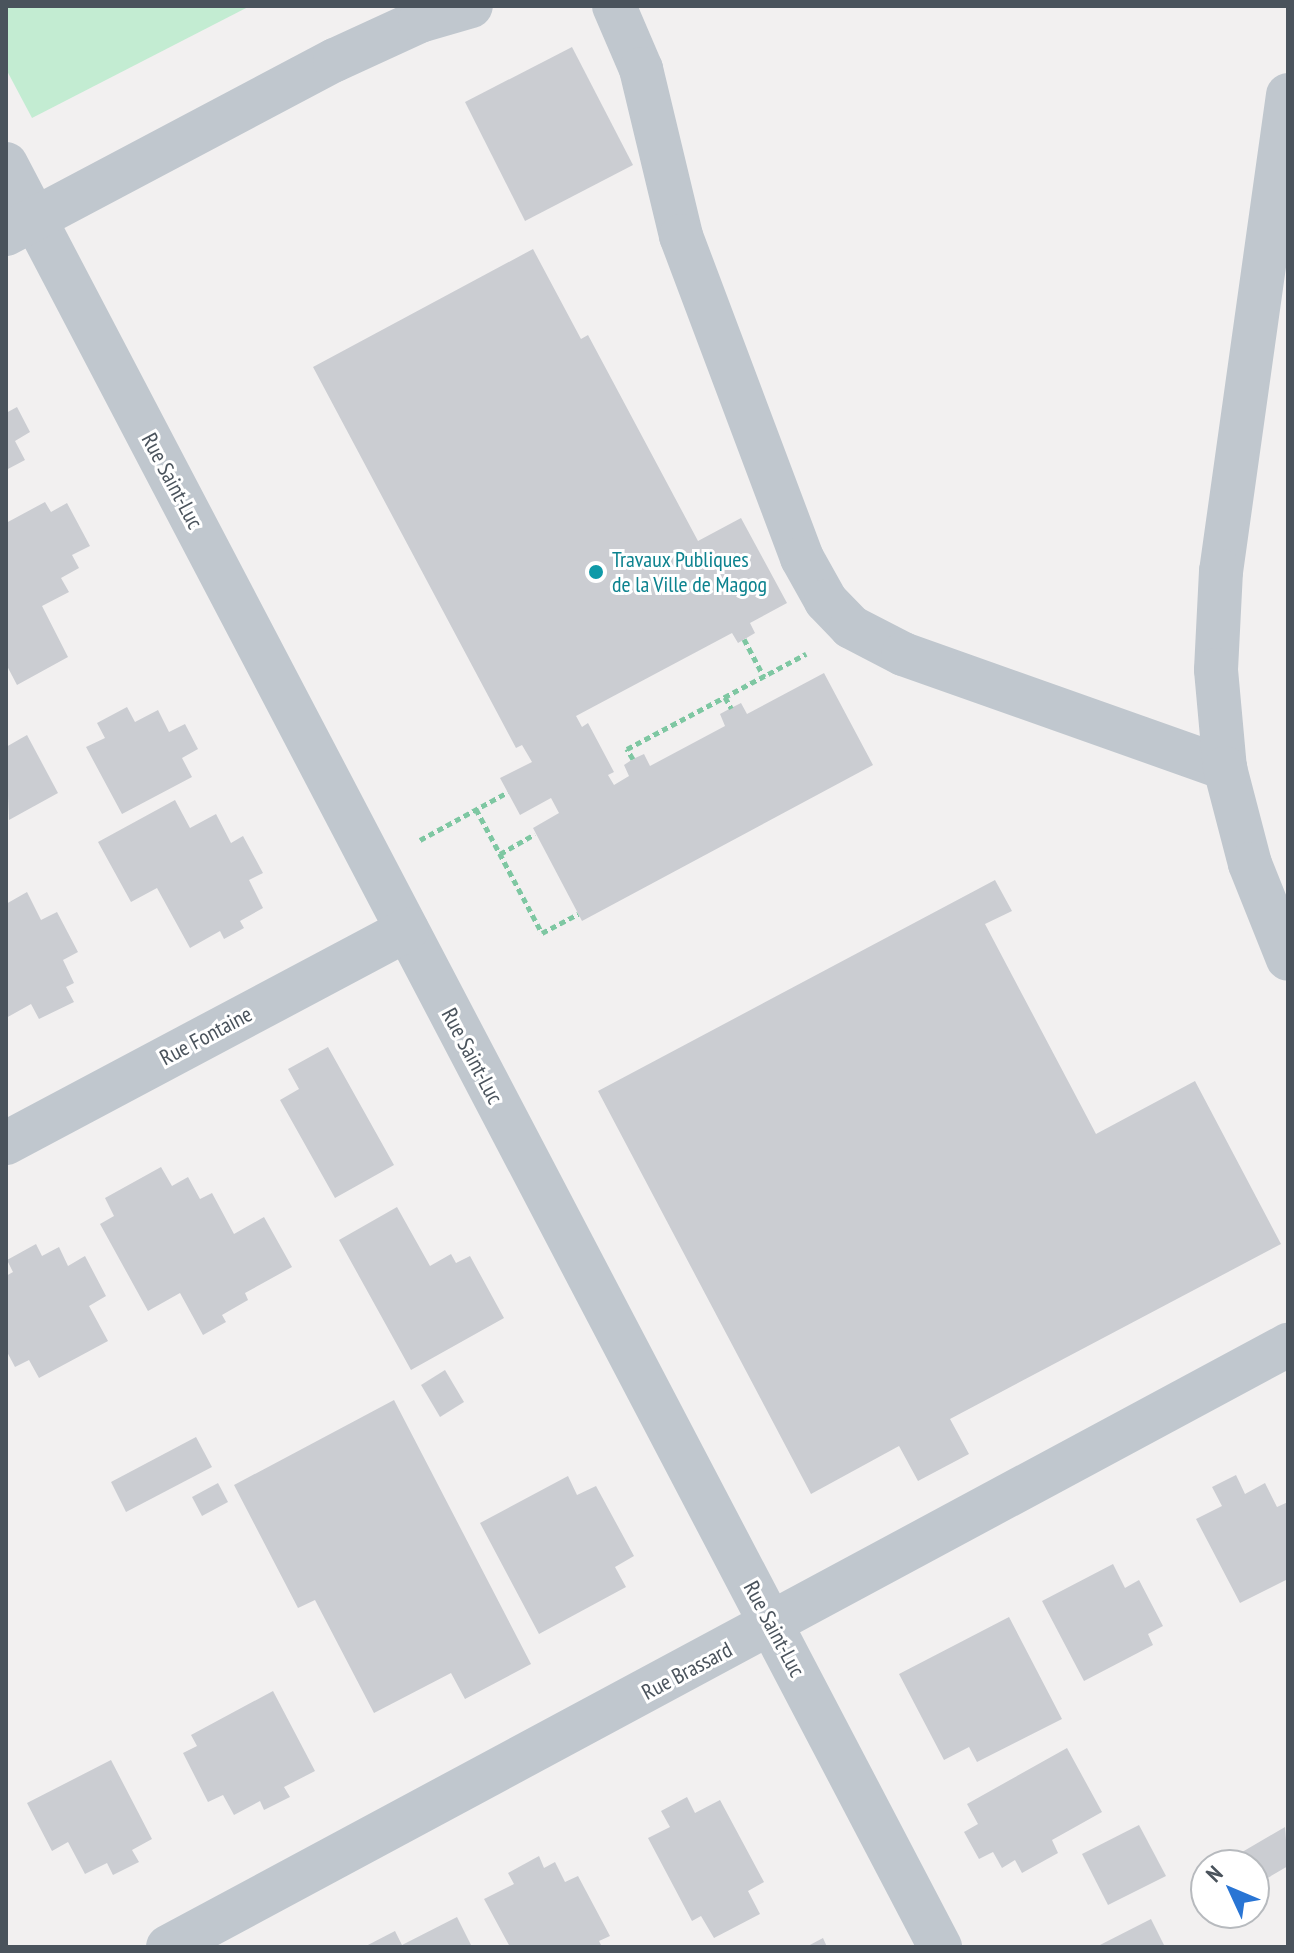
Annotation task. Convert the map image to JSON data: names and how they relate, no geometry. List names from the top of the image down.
{
  "streets": {
    "street": ["Rue Saint-Luc", "Rue Fontaine", "Rue Brassard"]
  },
  "crossings": [
    ["Rue Saint-Luc", "Rue Fontaine"],
    ["Rue Saint-Luc", "Rue Brassard"]
  ],
  "places": ["Travaux Publiques de la Ville de Magog"],
  "north": "top left"
}
